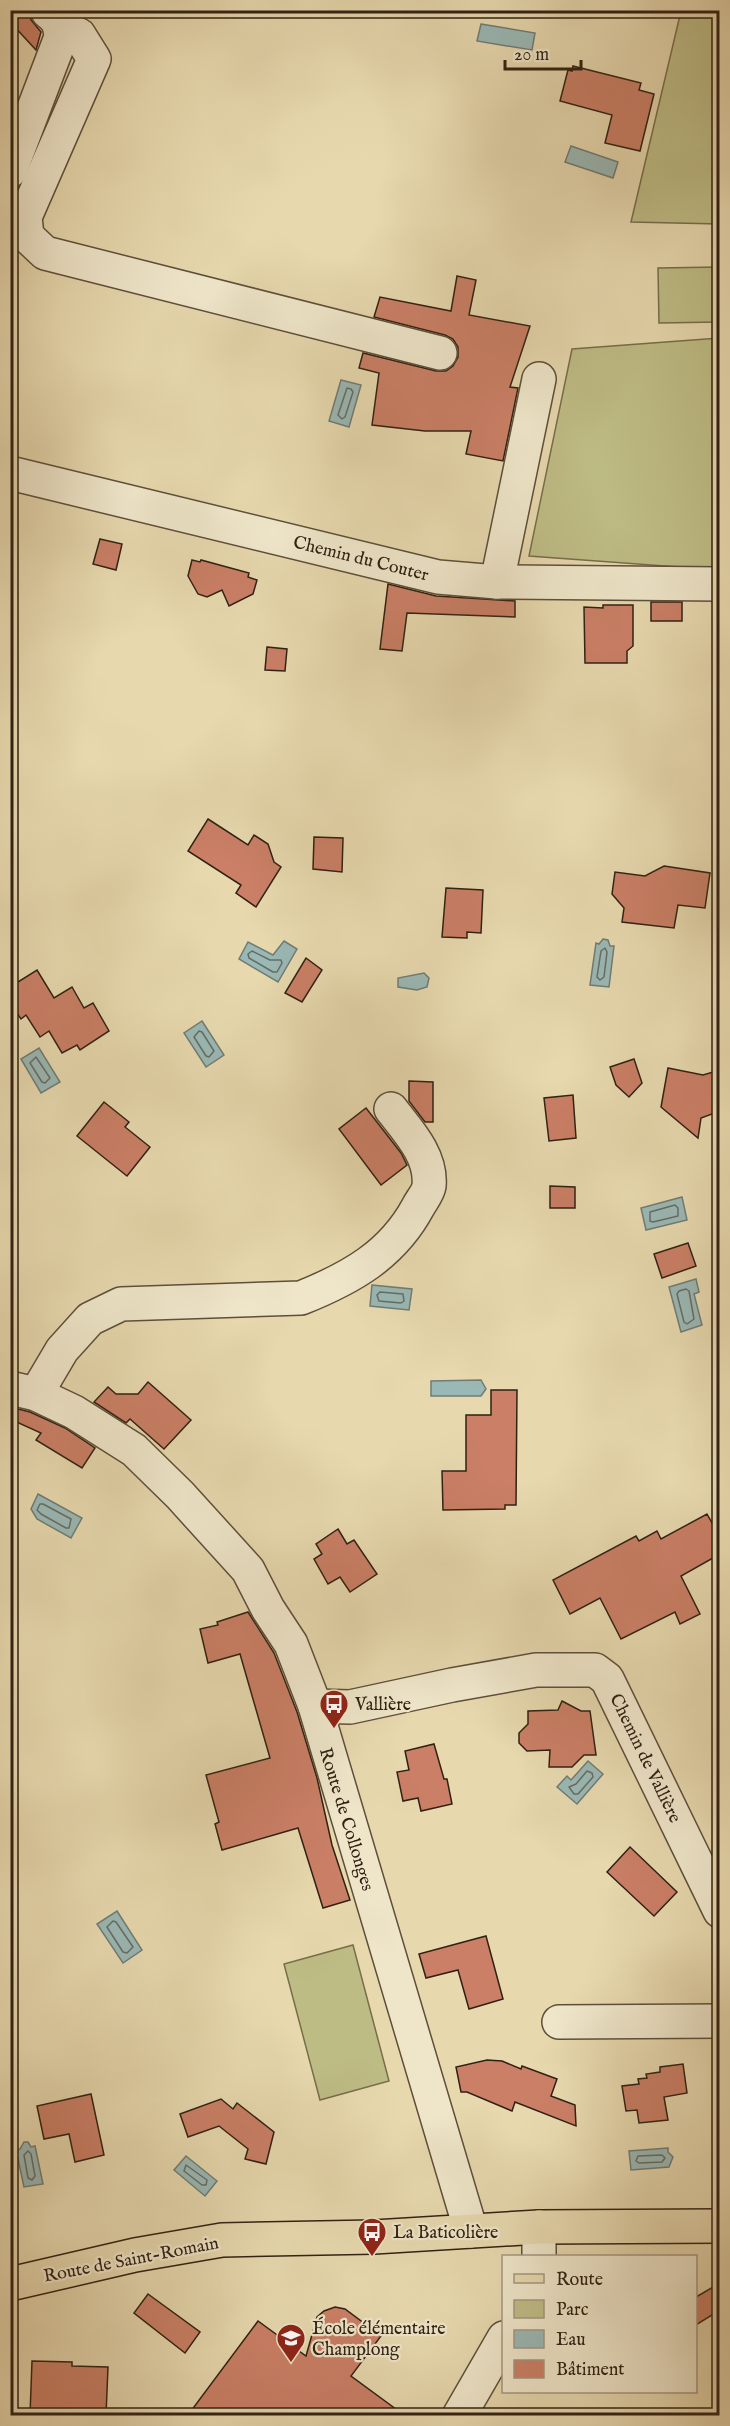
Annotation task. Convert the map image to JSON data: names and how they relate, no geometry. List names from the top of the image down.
{
  "streets": {
    "main road": ["Route de Saint-Romain"],
    "street": ["Chemin du Couter", "Chemin de Vallière", "Route de Collonges"]
  },
  "crossings": [
    ["Chemin de Vallière", "Route de Collonges"],
    ["Route de Collonges", "Route de Saint-Romain"]
  ],
  "places": {
    "bus stop": ["Vallière", "La Baticolière"],
    "school or university": ["École élémentaire Champlong"]
  },
  "legend": [
    "Route",
    "Parc",
    "Eau",
    "Bâtiment"
  ],
  "scale_bar": "20 m"
}
